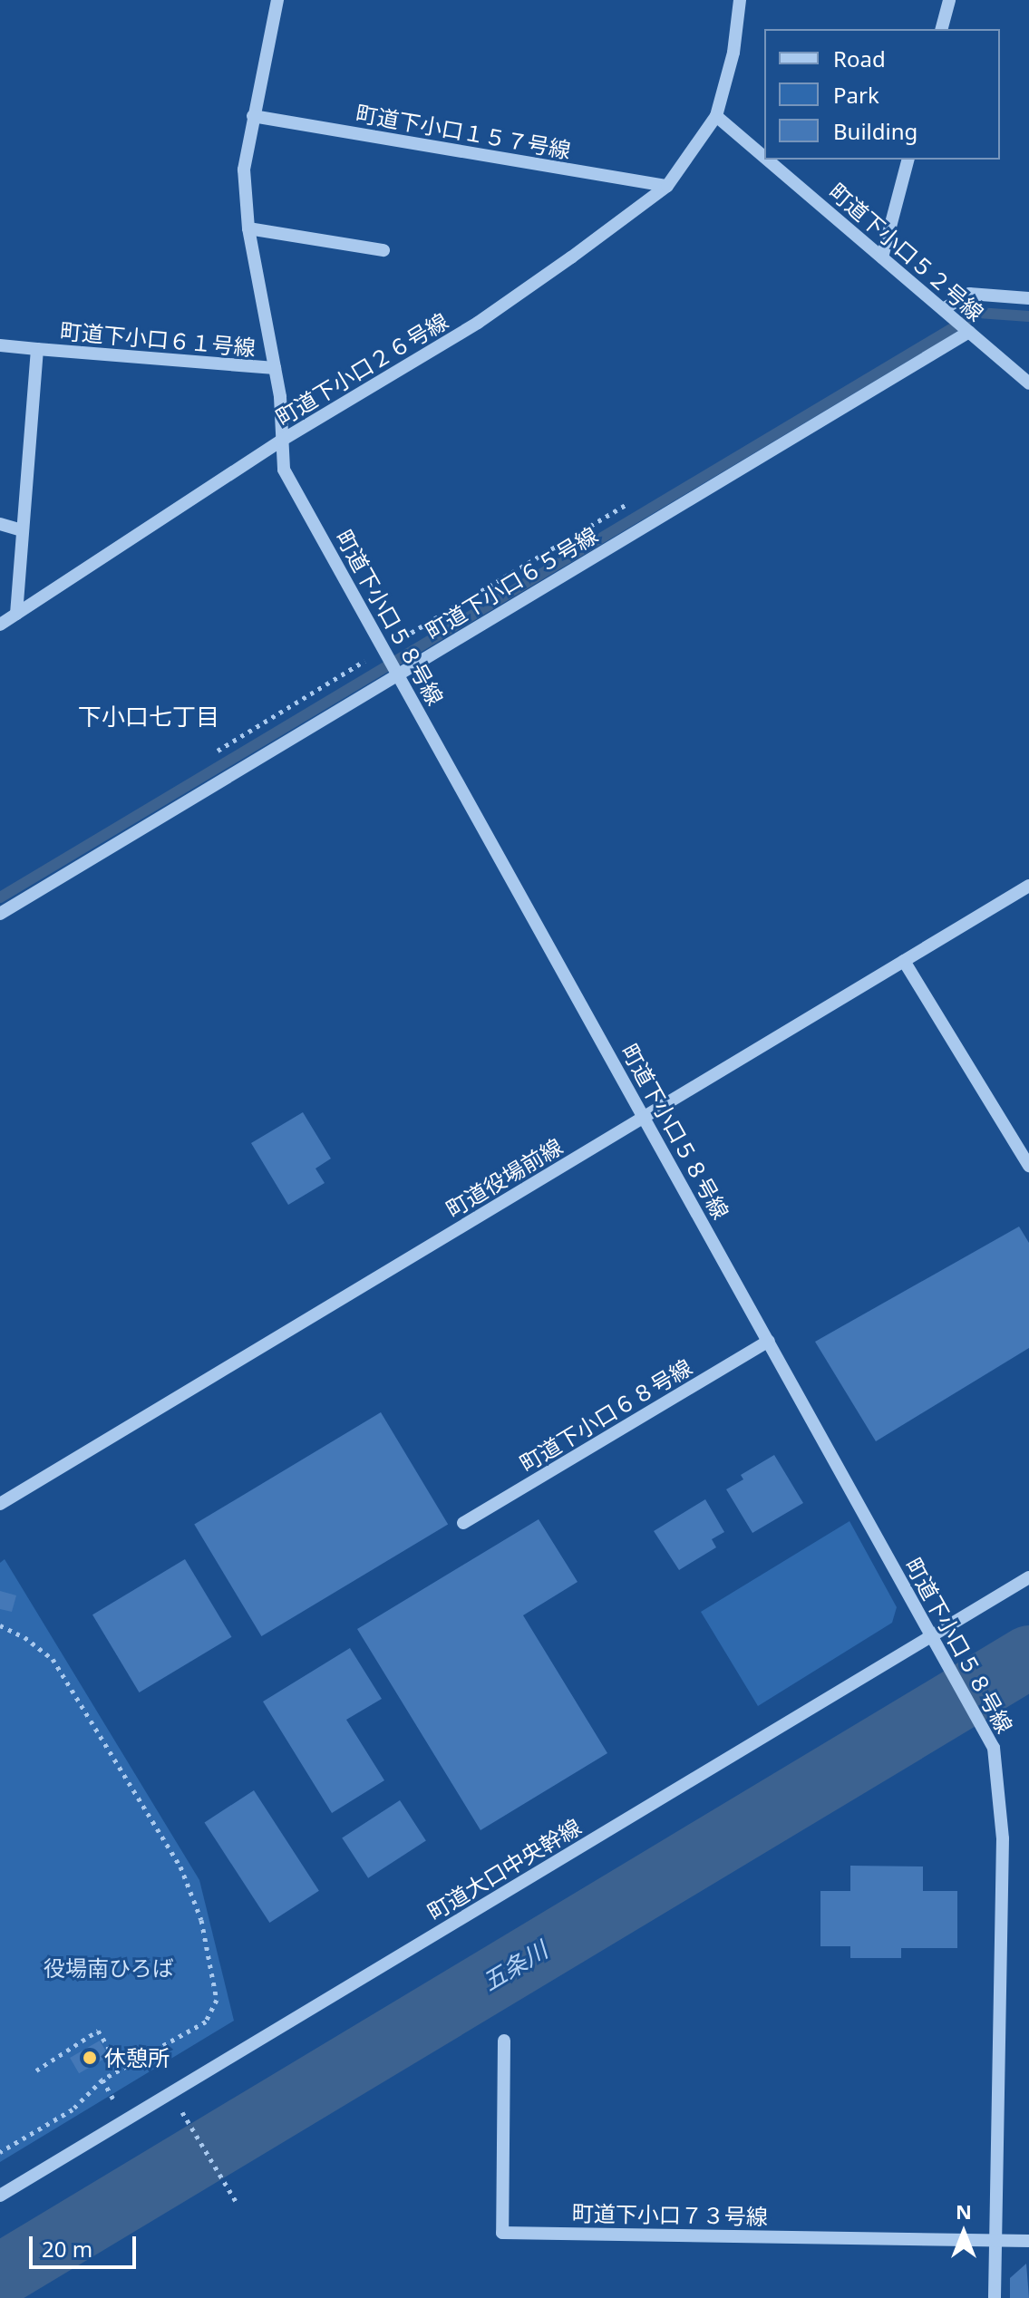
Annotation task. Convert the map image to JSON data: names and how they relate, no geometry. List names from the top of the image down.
{
  "streets": {
    "street": [
      "町道下小口１５７号線",
      "町道下小口５２号線",
      "町道下小口６１号線",
      "町道下小口２６号線",
      "町道下小口６５号線",
      "町道下小口５８号線",
      "町道役場前線",
      "町道下小口６８号線",
      "町道大口中央幹線",
      "町道下小口７３号線"
    ]
  },
  "crossings": [
    ["町道下小口１５７号線", "町道下小口２６号線"],
    ["町道下小口１５７号線", "町道下小口５８号線"],
    ["町道下小口５２号線", "町道下小口２６号線"],
    ["町道下小口５２号線", "町道下小口６５号線"],
    ["町道下小口６１号線", "町道下小口５８号線"],
    ["町道下小口２６号線", "町道下小口５８号線"],
    ["町道下小口６５号線", "町道下小口５８号線"],
    ["町道下小口５８号線", "町道役場前線"],
    ["町道下小口５８号線", "町道下小口６８号線"],
    ["町道下小口５８号線", "町道大口中央幹線"],
    ["町道下小口５８号線", "町道下小口７３号線"]
  ],
  "districts": ["下小口七丁目"],
  "water": ["五条川"],
  "parks": ["役場南ひろば"],
  "places": ["休憩所"],
  "legend": ["Road", "Park", "Building"],
  "scale_bar": "20 m",
  "north": "top"
}
